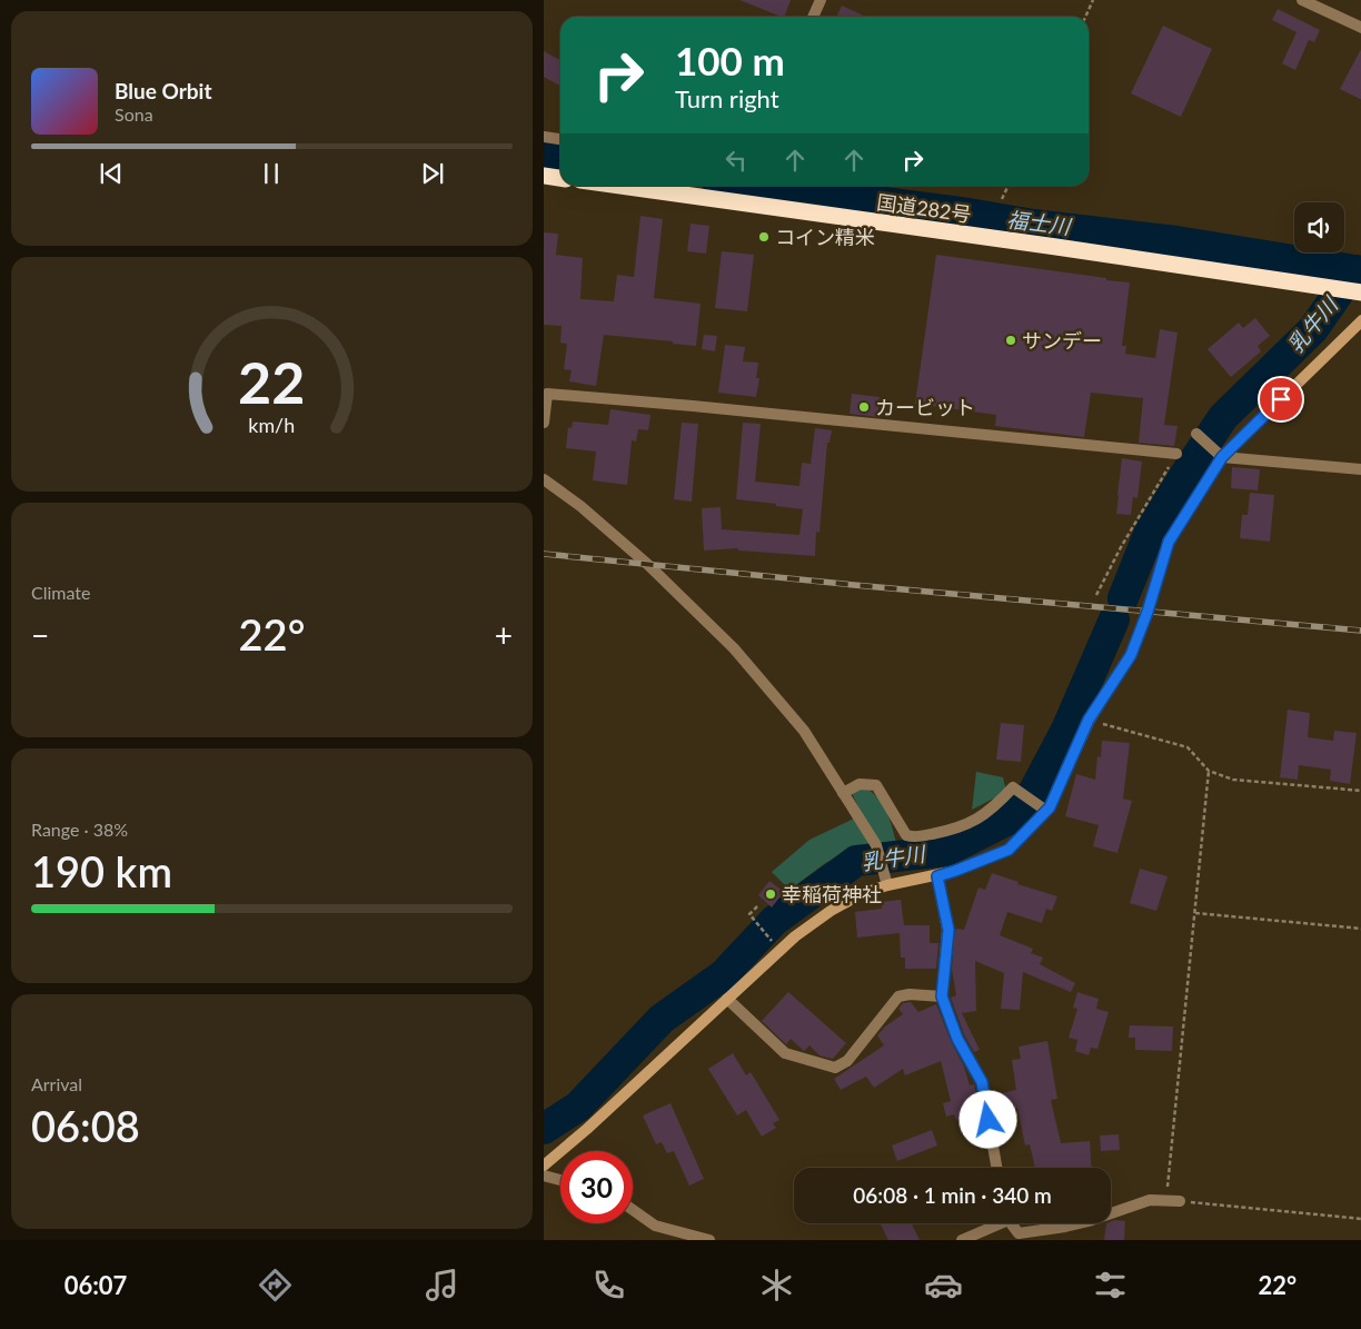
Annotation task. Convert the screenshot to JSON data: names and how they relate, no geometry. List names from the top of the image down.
{
  "streets": {
    "highway": ["国道282号"]
  },
  "water": ["福士川", "乳牛川"],
  "places": [
    "コイン精米",
    "サンデー",
    "カービット",
    "幸稲荷神社"
  ],
  "page": {
    "turn": ["100 m", "Turn right"],
    "song": ["Blue Orbit", "Sona"],
    "tile": [
      "Climate",
      ["Range · 38%", "190 km"],
      ["Arrival", "06:08"]
    ],
    "heat": ["−", "22°", "+"],
    "limit": "30",
    "trip": "06:08 · 1 min · 340 m",
    "tabs": ["06:07", "22°"],
    "gauge": ["22", "km/h"]
  }
}
